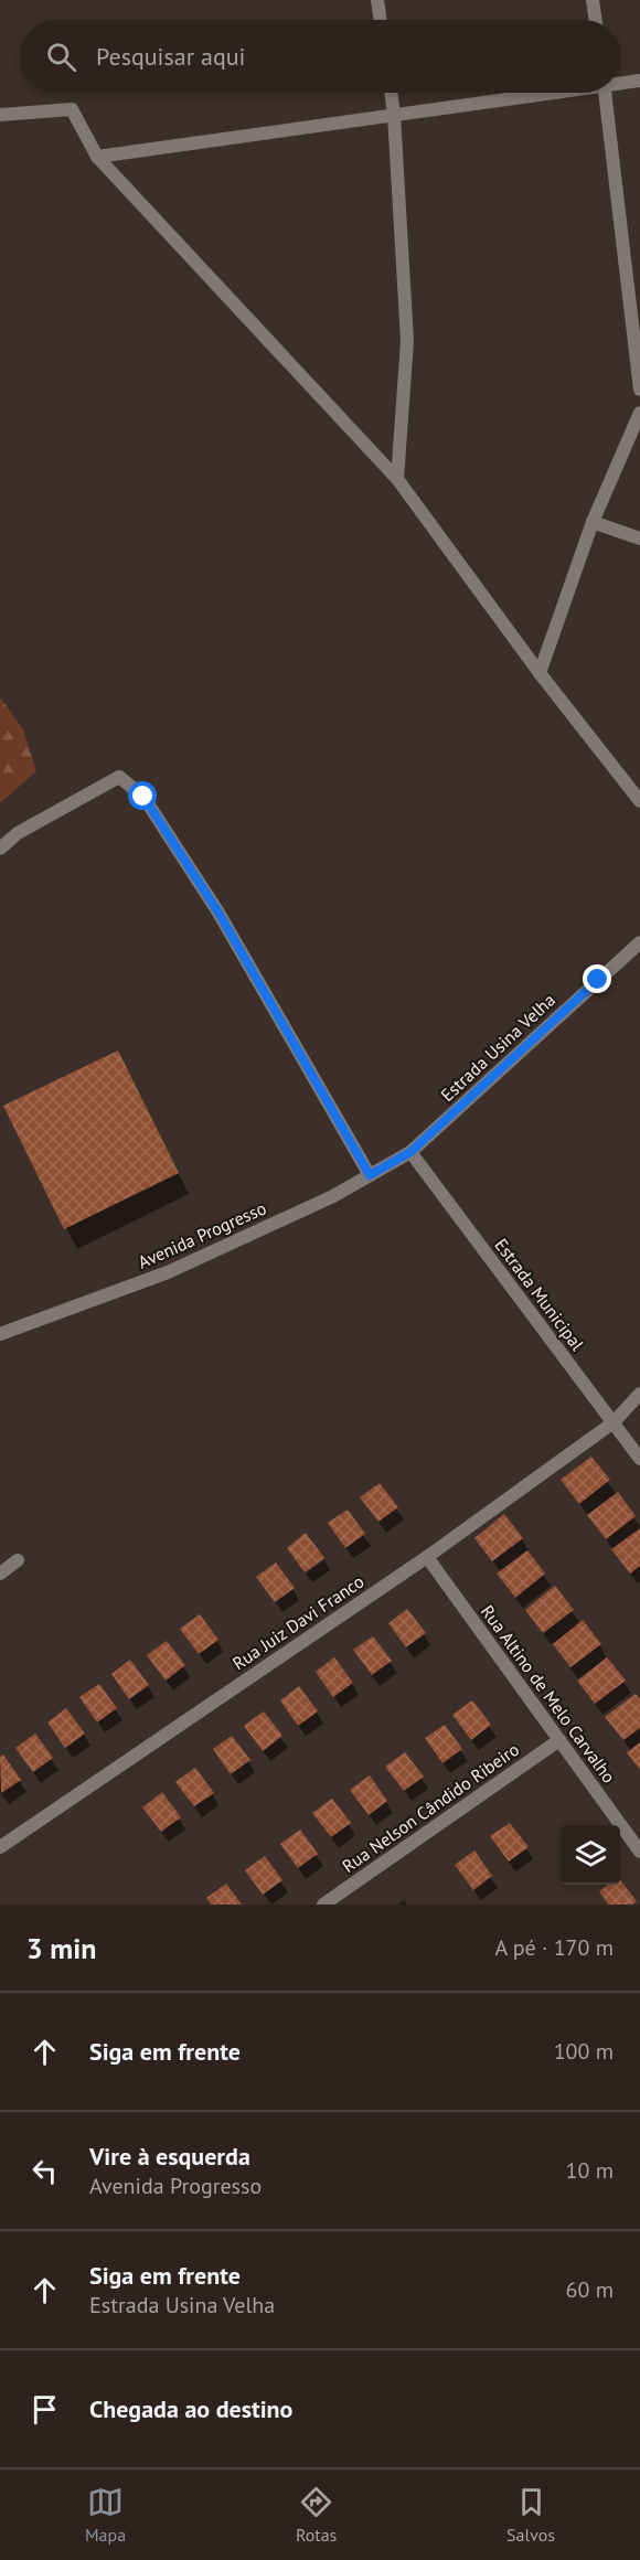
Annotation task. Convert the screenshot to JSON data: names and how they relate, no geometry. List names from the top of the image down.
{
  "streets": {
    "street": [
      "Estrada Usina Velha",
      "Avenida Progresso",
      "Estrada Municipal",
      "Rua Juiz Davi Franco",
      "Rua Altino de Melo Carvalho",
      "Rua Nelson Cândido Ribeiro"
    ]
  },
  "crossings": [
    ["Estrada Usina Velha", "Avenida Progresso"],
    ["Estrada Usina Velha", "Estrada Municipal"],
    ["Avenida Progresso", "Estrada Municipal"],
    ["Estrada Municipal", "Rua Juiz Davi Franco"],
    ["Rua Juiz Davi Franco", "Rua Altino de Melo Carvalho"],
    ["Rua Altino de Melo Carvalho", "Rua Nelson Cândido Ribeiro"]
  ],
  "page": {
    "search": "Pesquisar aqui",
    "heading": ["3 min", "A pé · 170 m"],
    "list": [
      ["Siga em frente", "100 m"],
      ["Vire à esquerda", "Avenida Progresso", "10 m"],
      ["Siga em frente", "Estrada Usina Velha", "60 m"],
      "Chegada ao destino"
    ],
    "nav": ["Mapa", "Rotas", "Salvos"]
  }
}
